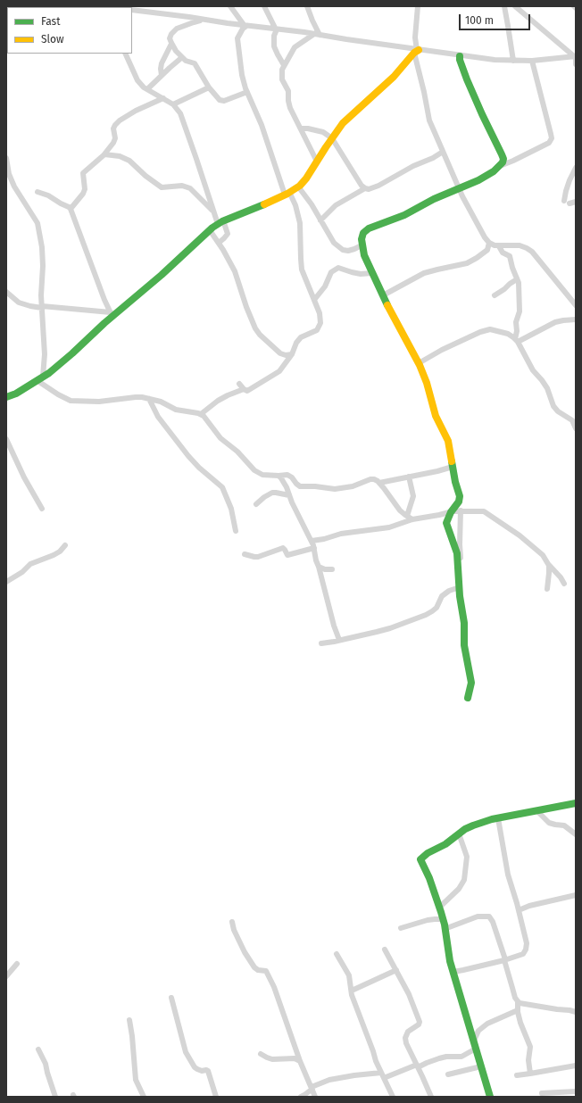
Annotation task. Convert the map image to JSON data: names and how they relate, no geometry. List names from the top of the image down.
{
  "legend": ["Fast", "Slow"],
  "scale_bar": "100 m"
}
